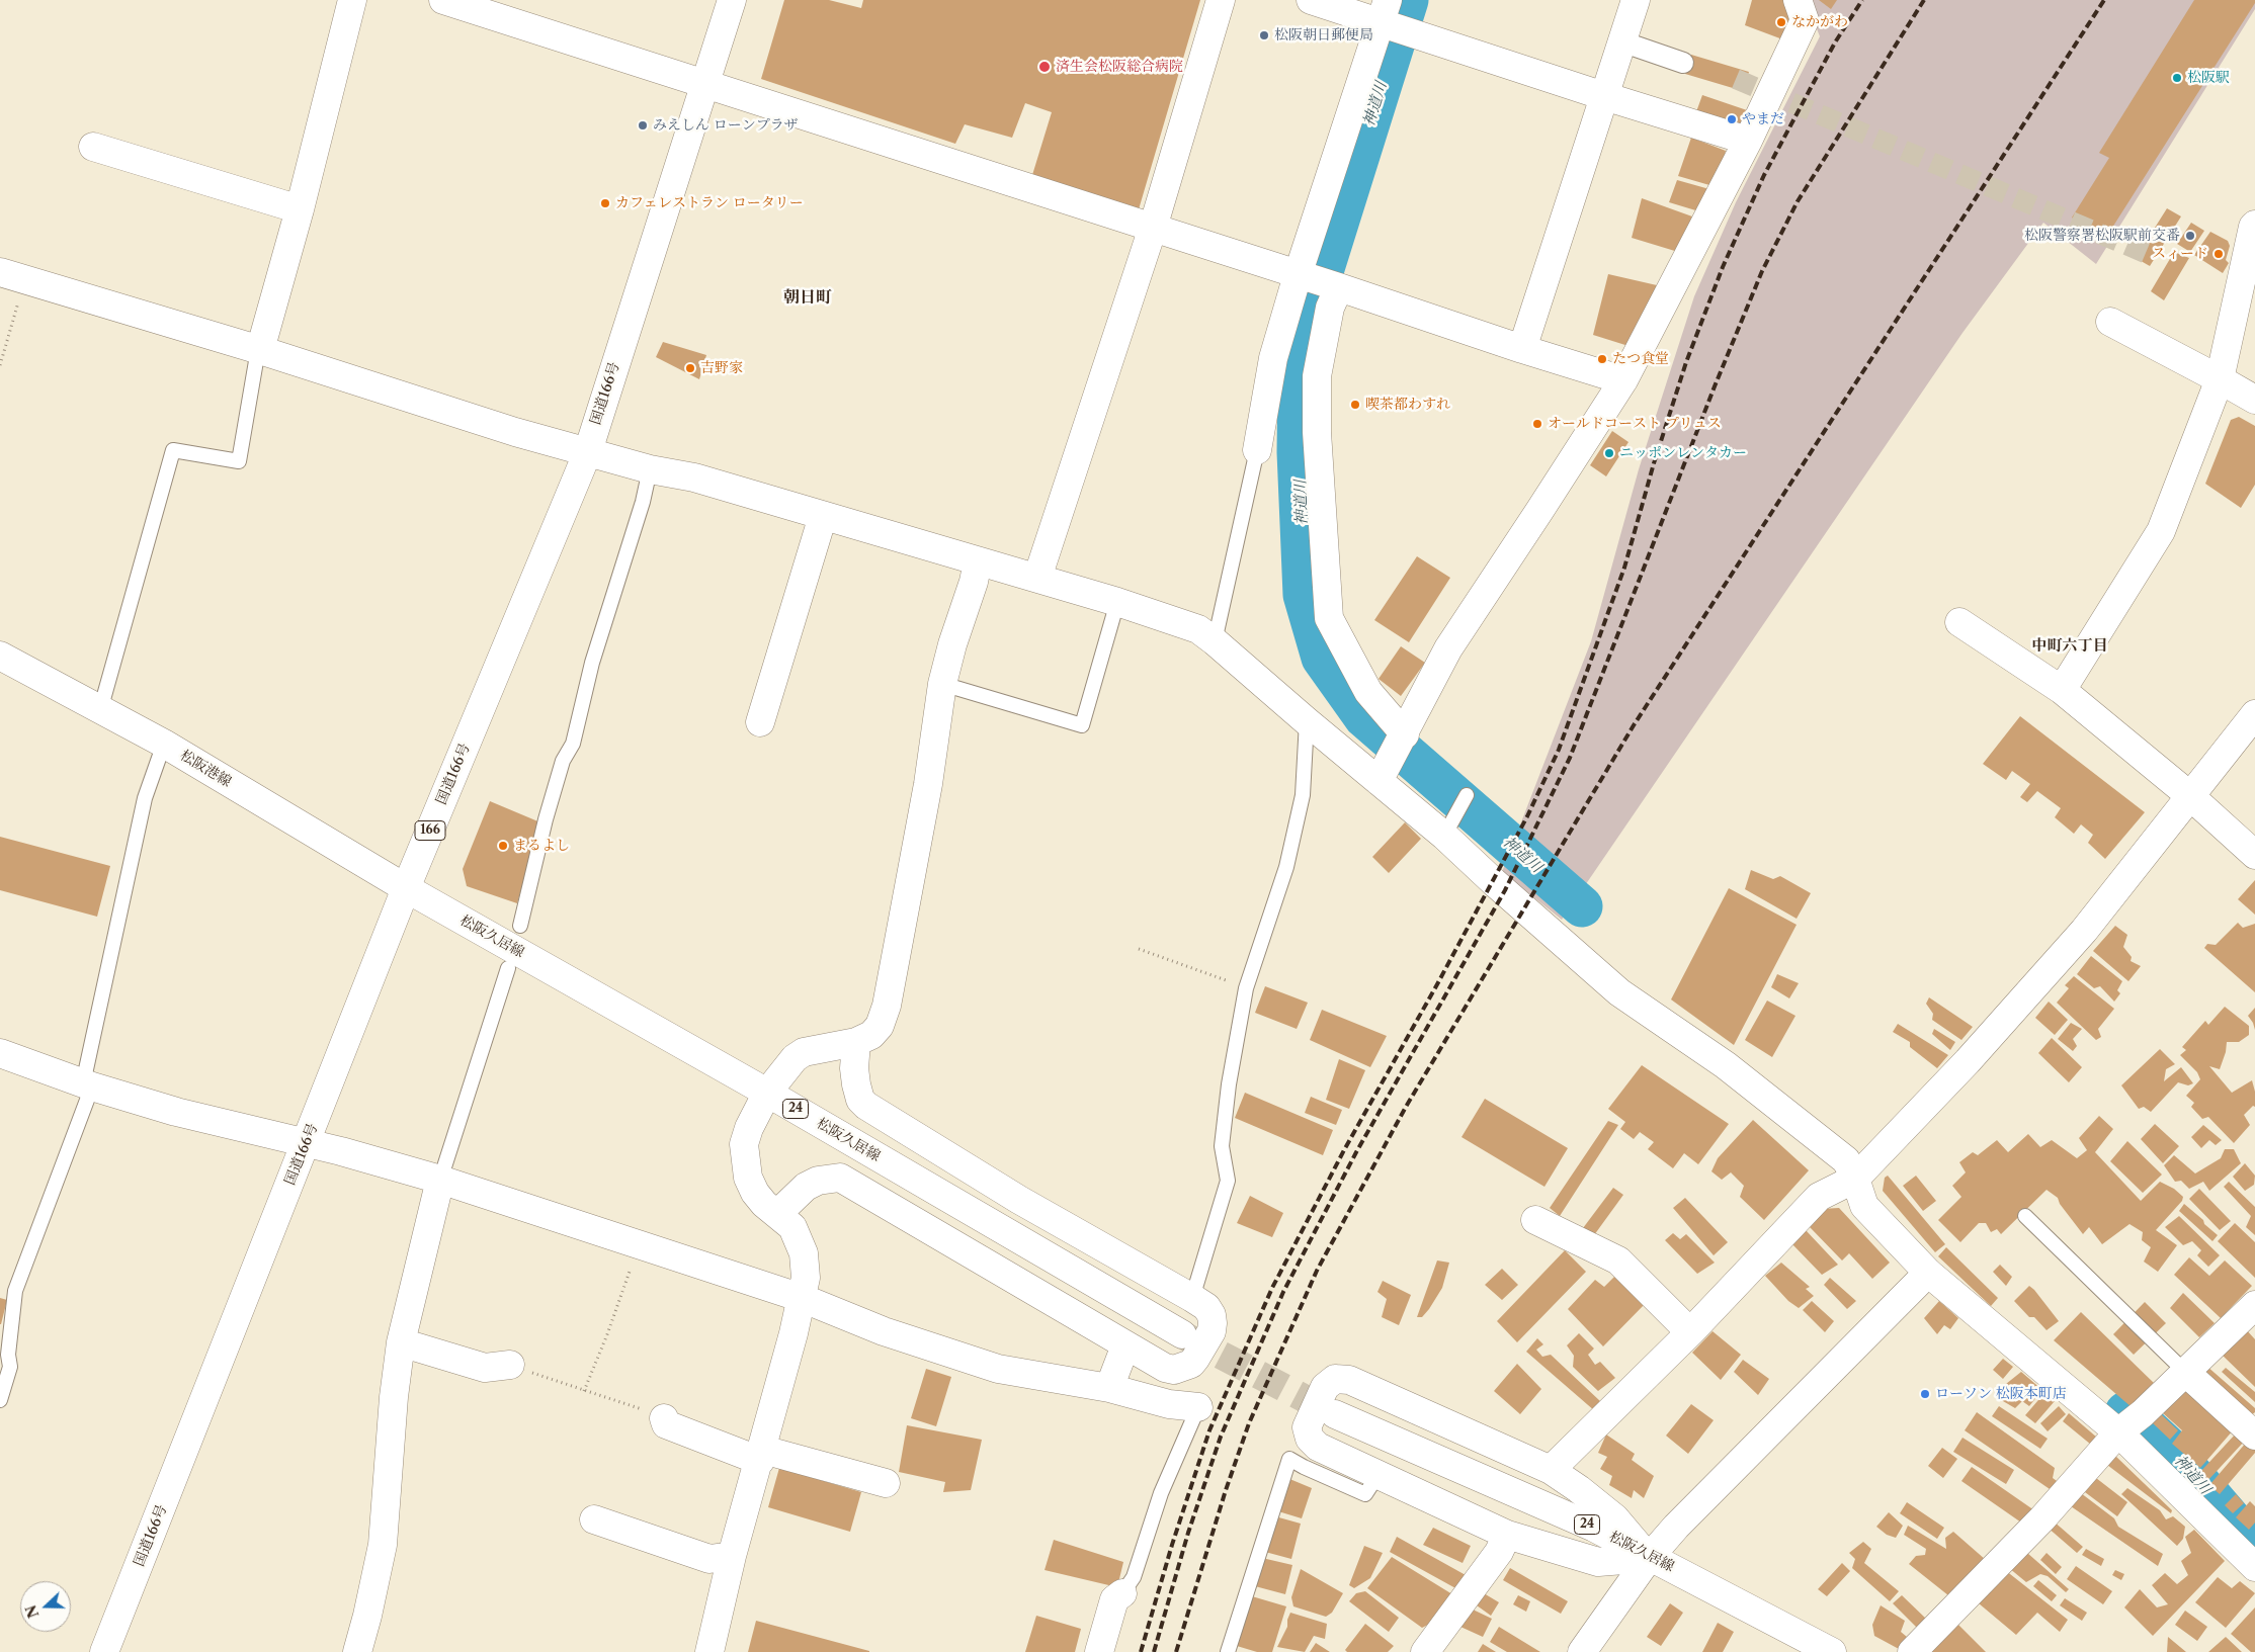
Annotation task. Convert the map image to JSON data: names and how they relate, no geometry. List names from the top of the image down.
{
  "streets": {
    "main road": [
      "国道166号",
      "松阪港線",
      "166",
      "松阪久居線",
      "24"
    ]
  },
  "crossings": [
    ["国道166号", "松阪港線"],
    ["国道166号", "松阪久居線"],
    ["松阪港線", "松阪久居線"]
  ],
  "districts": ["朝日町", "中町六丁目"],
  "water": ["神道川"],
  "places": [
    "なかがわ",
    "松阪朝日郵便局",
    "済生会松阪総合病院",
    "松阪駅",
    "やまだ",
    "みえしん ローンプラザ",
    "カフェレストラン ロータリー",
    "松阪警察署松阪駅前交番",
    "スィード",
    "たつ食堂",
    "吉野家",
    "喫茶都わすれ",
    "オールドコースト プリュス",
    "ニッポンレンタカー",
    "まるよし",
    "ローソン 松阪本町店"
  ],
  "north": "left"
}
